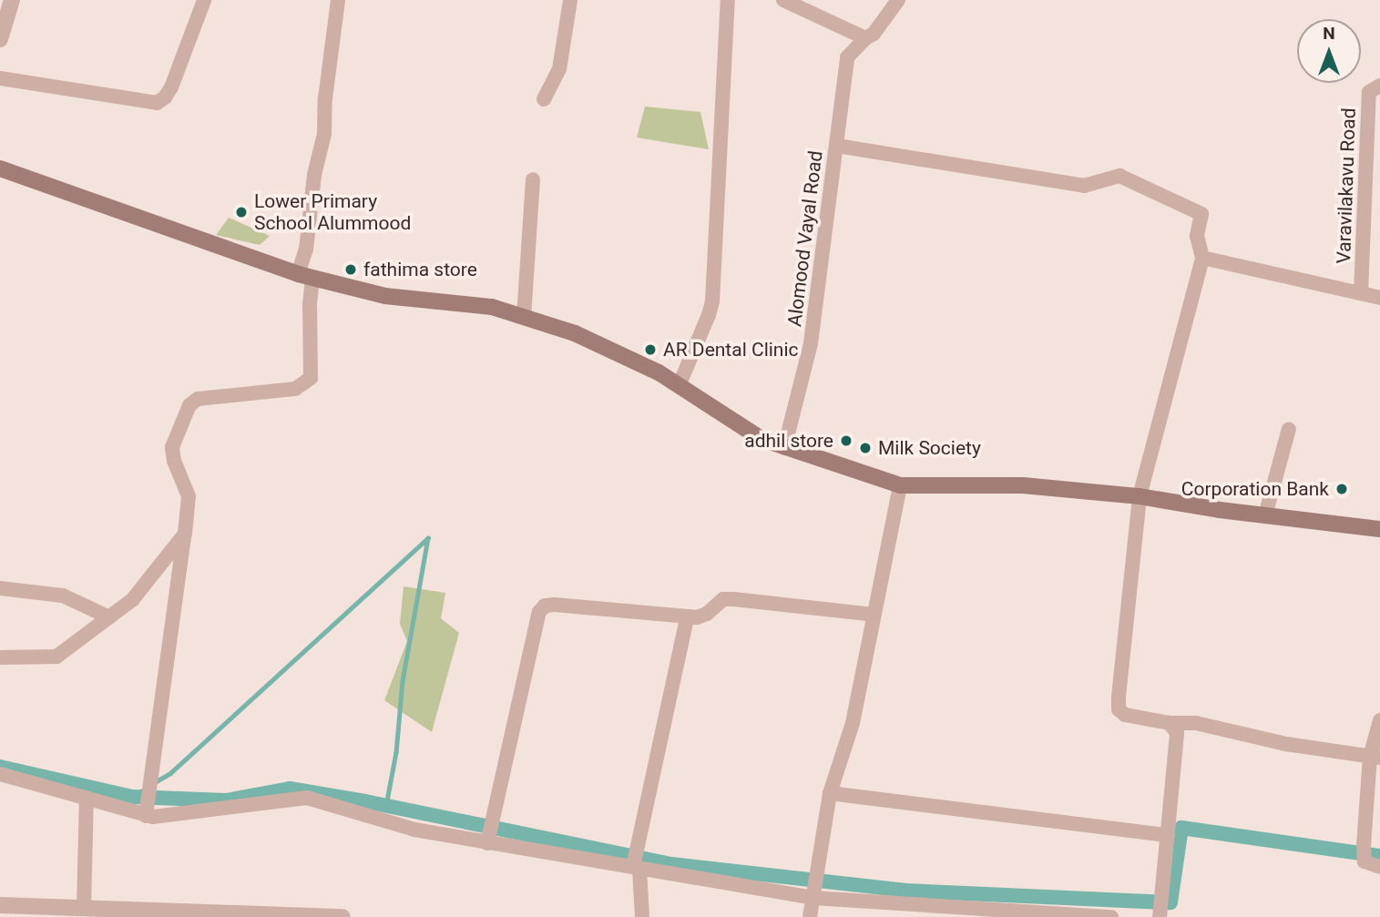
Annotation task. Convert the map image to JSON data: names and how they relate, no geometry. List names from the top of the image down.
{
  "streets": {
    "street": ["Varavilakavu Road", "Alomood Vayal Road"]
  },
  "places": [
    "Lower Primary School Alummood",
    "fathima store",
    "AR Dental Clinic",
    "adhil store",
    "Milk Society",
    "Corporation Bank"
  ],
  "north": "top"
}
